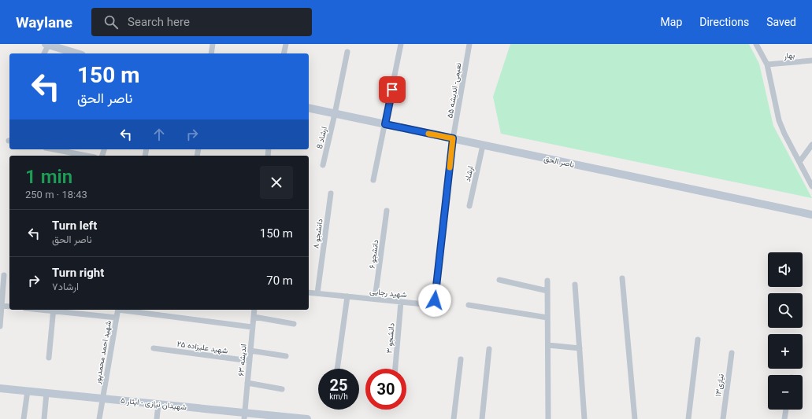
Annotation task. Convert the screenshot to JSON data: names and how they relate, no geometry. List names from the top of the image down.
{
  "streets": {
    "street": [
      "بهار",
      "نعیمی- اندیشه ۵۵",
      "ارشاد 8",
      "ناصر الحق",
      "ارشاد",
      "دانشجو ۸",
      "دانشجو ۶",
      "شهید رجایی",
      "دانشجو ۳",
      "شهید علیزاده ۲۵",
      "شهید احمد محمدپور",
      "اندیشه ۶۳",
      "نیازی۱۳",
      "شهیدان نیازی - ایثار ۵"
    ]
  },
  "crossings": [
    ["نعیمی- اندیشه ۵۵", "ناصر الحق"],
    ["نعیمی- اندیشه ۵۵", "شهید رجایی"],
    ["ارشاد 8", "ناصر الحق"],
    ["ناصر الحق", "ارشاد"],
    ["ناصر الحق", "شهید رجایی"],
    ["دانشجو ۸", "شهید رجایی"],
    ["دانشجو ۶", "شهید رجایی"],
    ["شهید رجایی", "دانشجو ۳"],
    ["شهید علیزاده ۲۵", "اندیشه ۶۳"],
    ["شهید احمد محمدپور", "شهیدان نیازی - ایثار ۵"],
    ["اندیشه ۶۳", "شهیدان نیازی - ایثار ۵"]
  ],
  "page": {
    "header": "Waylane",
    "search": "Search here",
    "nav": ["Map", "Directions", "Saved"],
    "turn": ["150 m", "ناصر الحق"],
    "heading": ["1 min", "250 m · 18:43"],
    "list": [
      {
        "name": "Turn left",
        "note": "ناصر الحق",
        "value": "150 m"
      },
      {
        "name": "Turn right",
        "note": "ارشاد۷",
        "value": "70 m"
      }
    ],
    "map_buttons": ["+", "−"],
    "speed": "25 km/h",
    "limit": "30"
  }
}
